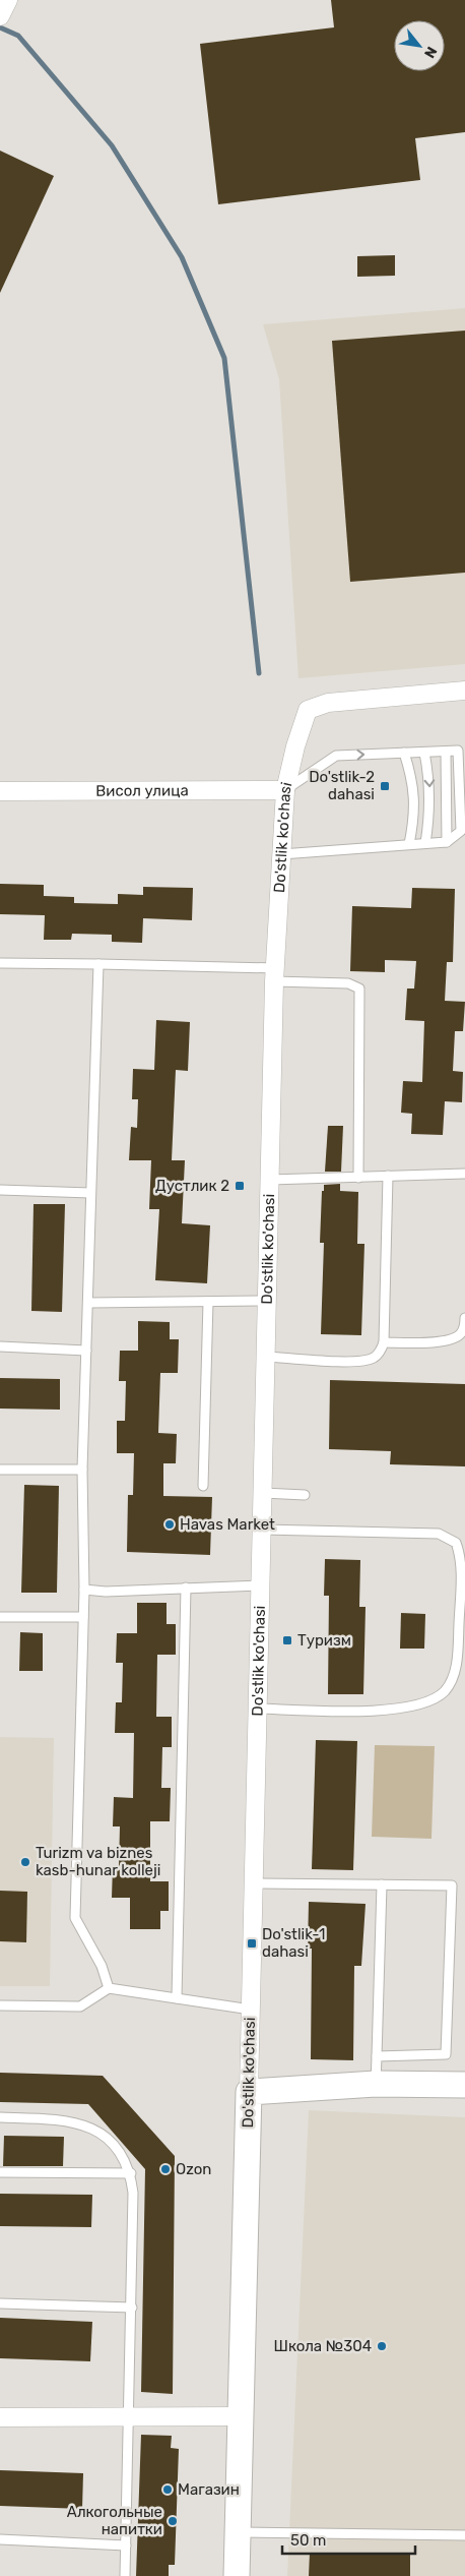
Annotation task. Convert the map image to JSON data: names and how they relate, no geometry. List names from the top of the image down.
{
  "streets": {
    "street": ["Висол улица", "Do'stlik ko'chasi"]
  },
  "crossings": [
    ["Висол улица", "Do'stlik ko'chasi"]
  ],
  "places": {
    "transit": [
      "Do'stlik-2 dahasi",
      "Дустлик 2",
      "Туризм",
      "Do'stlik-1 dahasi"
    ],
    "other": [
      "Havas Market",
      "Turizm va biznes kasb-hunar kolleji",
      "Ozon",
      "Школа №304",
      "Магазин",
      "Алкогольные напитки"
    ]
  },
  "scale_bar": "50 m",
  "north": "bottom right"
}
